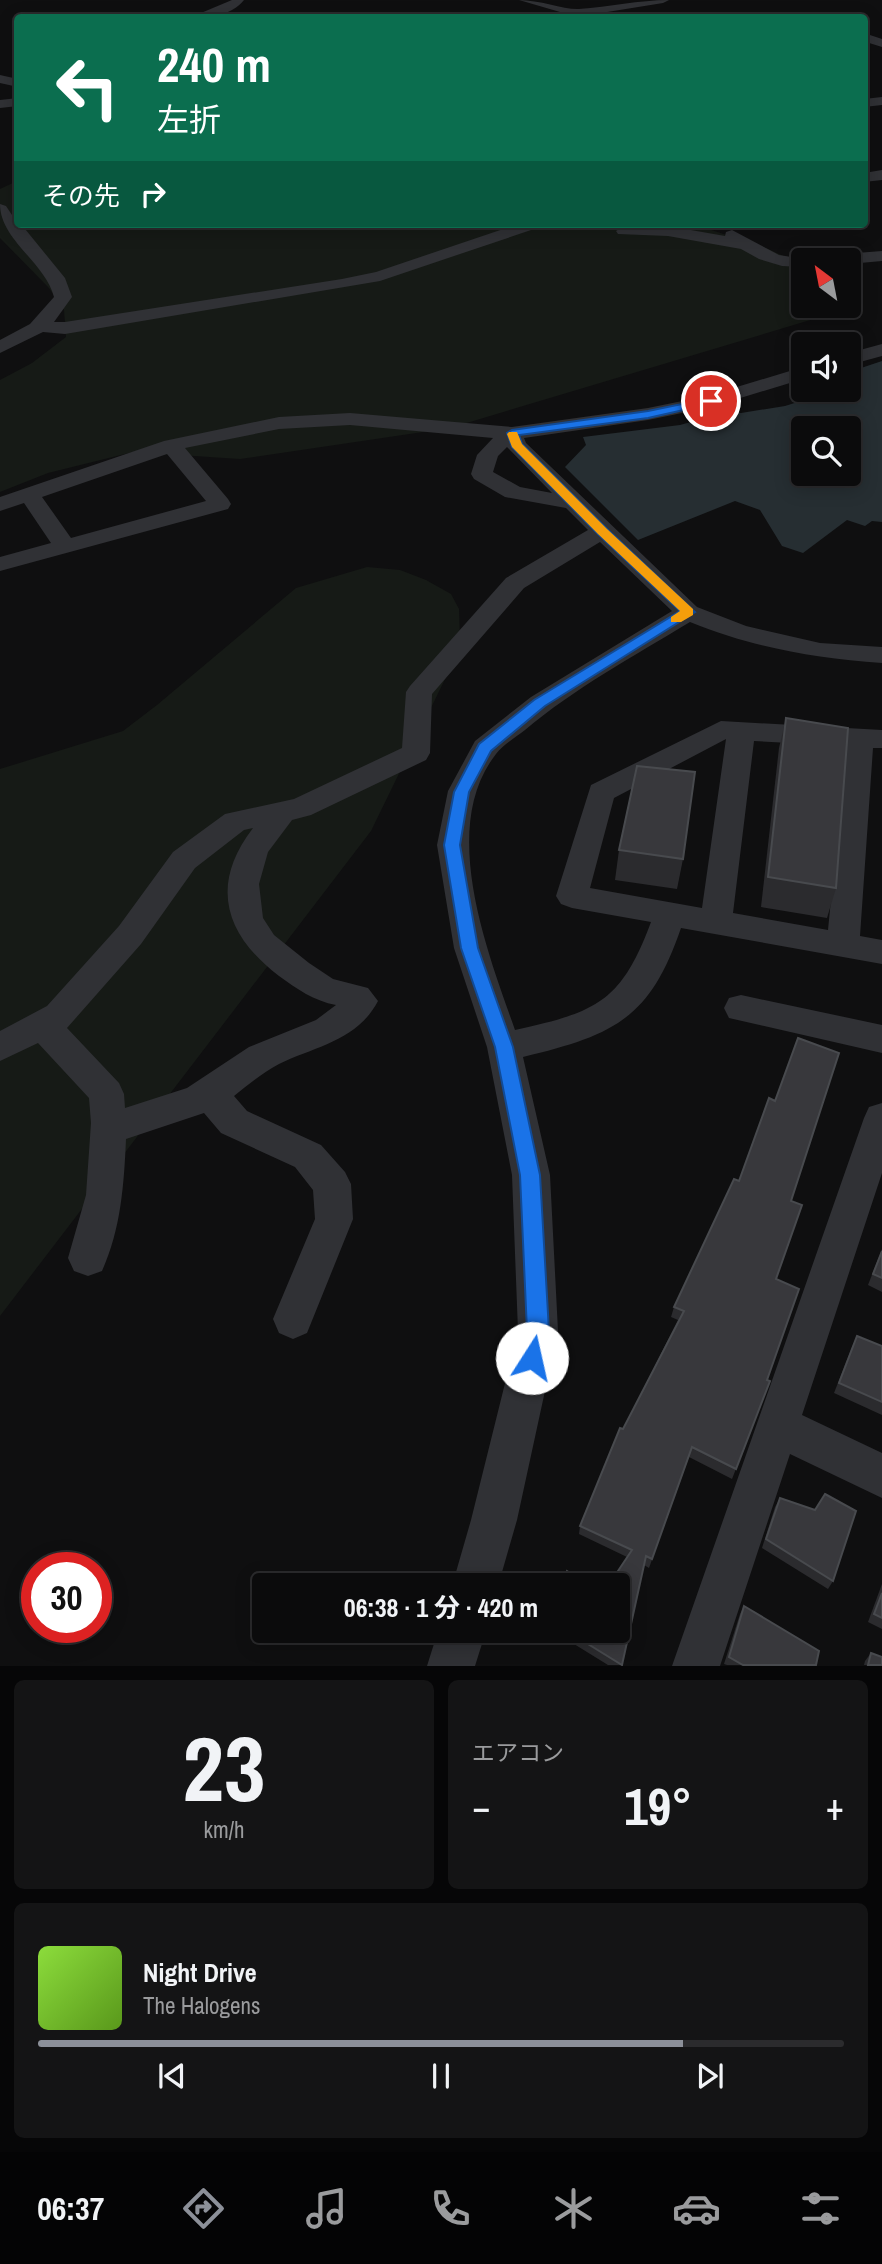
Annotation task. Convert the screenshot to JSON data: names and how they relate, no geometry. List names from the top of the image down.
{
  "north": "top left",
  "page": {
    "turn": ["240 m", "左折"],
    "then": "その先",
    "limit": "30",
    "trip": "06:38 · 1 分 · 420 m",
    "tile": [
      ["23", "km/h"],
      "エアコン"
    ],
    "heat": ["−", "19°", "+"],
    "song": ["Night Drive", "The Halogens"],
    "tabs": "06:37"
  }
}
